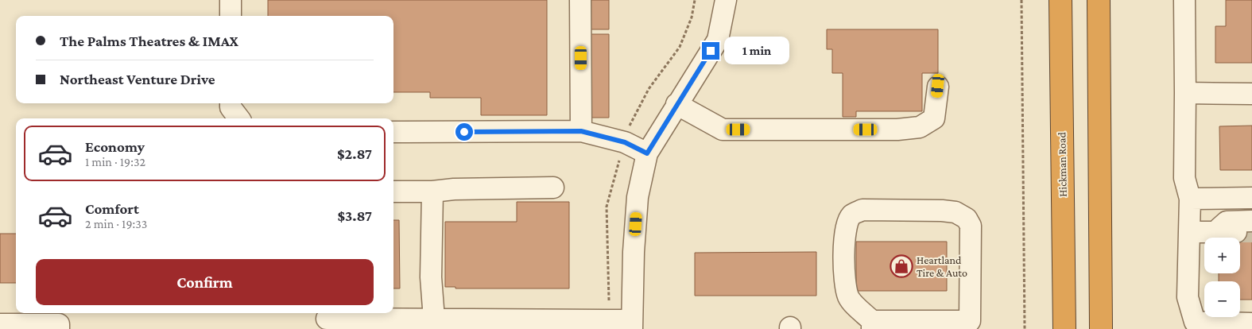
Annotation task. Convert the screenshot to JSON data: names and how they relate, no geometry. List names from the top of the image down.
{
  "streets": {
    "highway": ["Hickman Road"]
  },
  "places": {
    "shop": ["Heartland Tire & Auto"]
  },
  "page": {
    "banner": ["The Palms Theatres & IMAX", "Northeast Venture Drive"],
    "bubble": "1 min",
    "list": [
      {
        "name": "Economy",
        "note": "1 min · 19:32",
        "value": "$2.87"
      },
      {
        "name": "Comfort",
        "note": "2 min · 19:33",
        "value": "$3.87"
      }
    ],
    "map_buttons": ["+", "−"],
    "buttons": "Confirm"
  }
}
